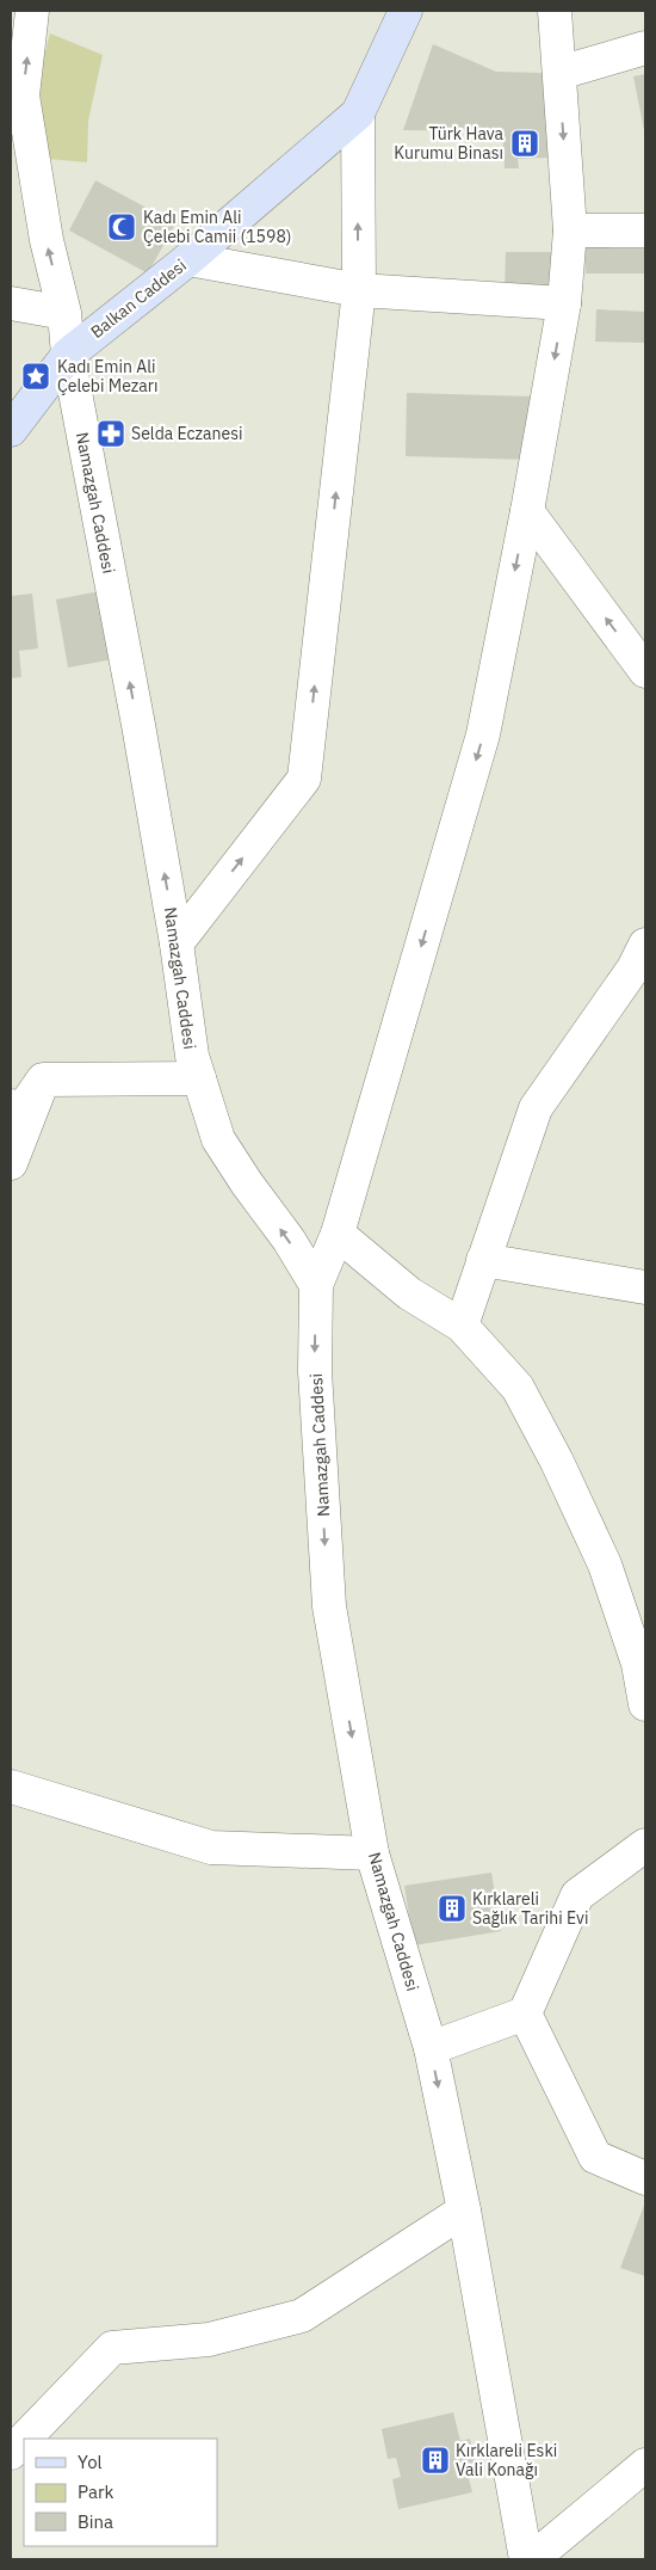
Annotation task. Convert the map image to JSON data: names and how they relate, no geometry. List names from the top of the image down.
{
  "streets": {
    "main road": ["Balkan Caddesi"],
    "street": ["Namazgah Caddesi"]
  },
  "crossings": [
    ["Balkan Caddesi", "Namazgah Caddesi"]
  ],
  "places": {
    "building": ["Türk Hava Kurumu Binası", "Kırklareli Sağlık Tarihi Evi", "Kırklareli Eski Vali Konağı"],
    "mosque": ["Kadı Emin Ali Çelebi Camii (1598)"],
    "place": ["Kadı Emin Ali Çelebi Mezarı"],
    "pharmacy": ["Selda Eczanesi"]
  },
  "legend": ["Yol", "Park", "Bina"]
}
